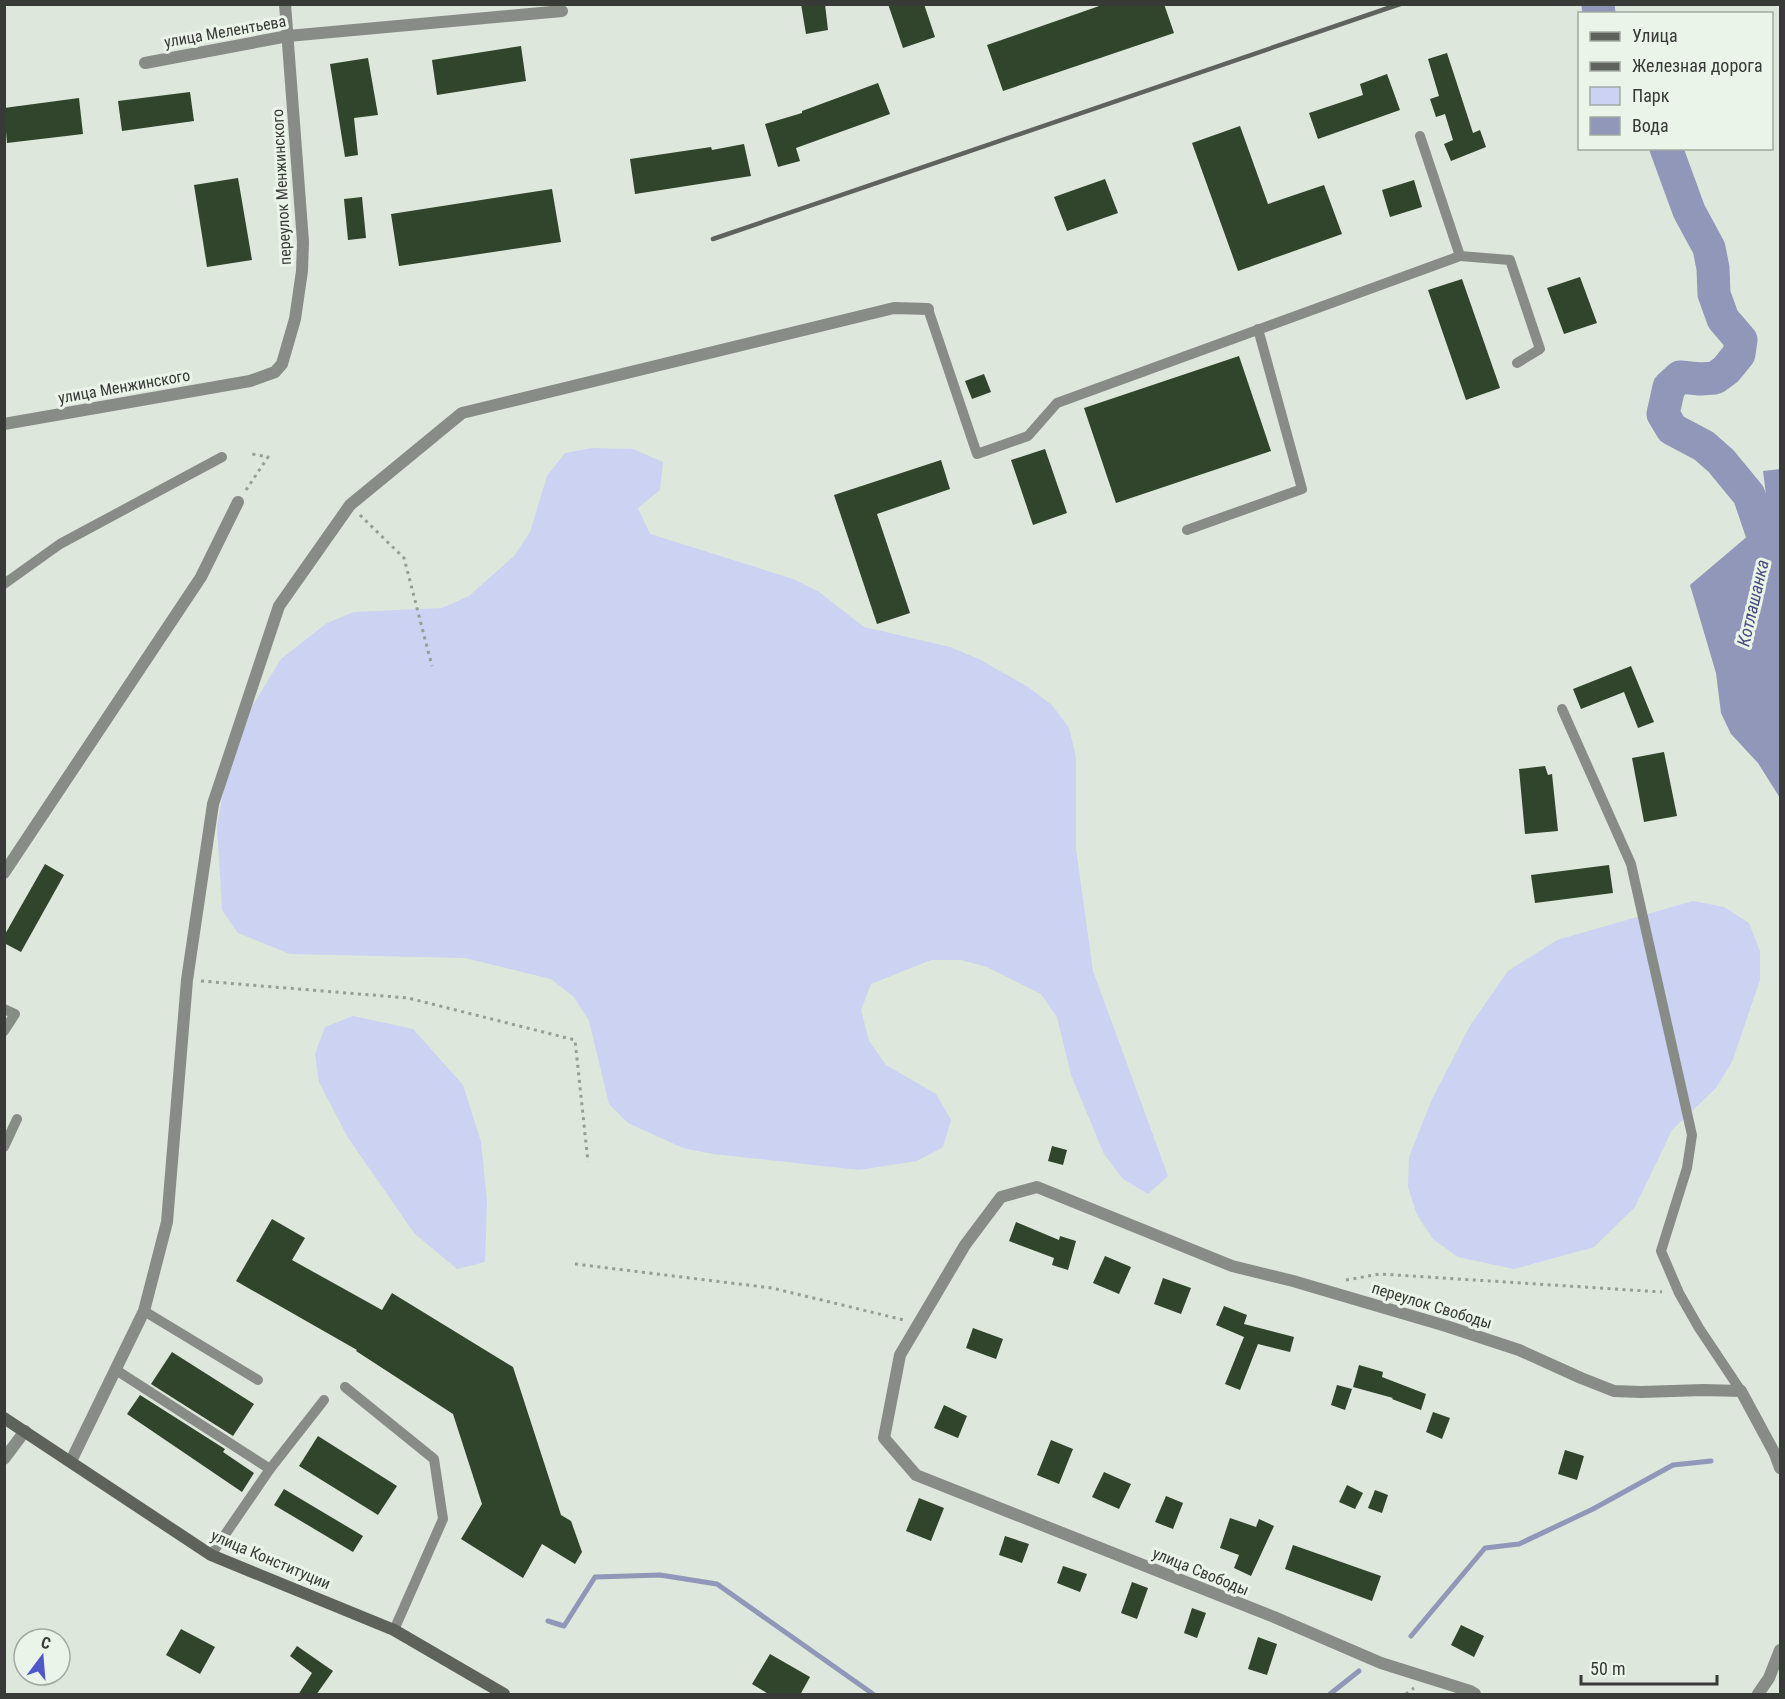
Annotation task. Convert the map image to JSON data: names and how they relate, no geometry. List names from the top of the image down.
{
  "streets": {
    "main road": ["улица Конституции"],
    "street": [
      "улица Мелентьева",
      "переулок Менжинского",
      "улица Менжинского",
      "переулок Свободы",
      "улица Свободы"
    ]
  },
  "crossings": [
    ["улица Мелентьева", "переулок Менжинского"],
    ["переулок Менжинского", "улица Менжинского"],
    ["переулок Свободы", "улица Свободы"]
  ],
  "water": ["Котлашанка"],
  "legend": [
    "Улица",
    "Железная дорога",
    "Парк",
    "Вода"
  ],
  "scale_bar": "50 m",
  "north": "top"
}
